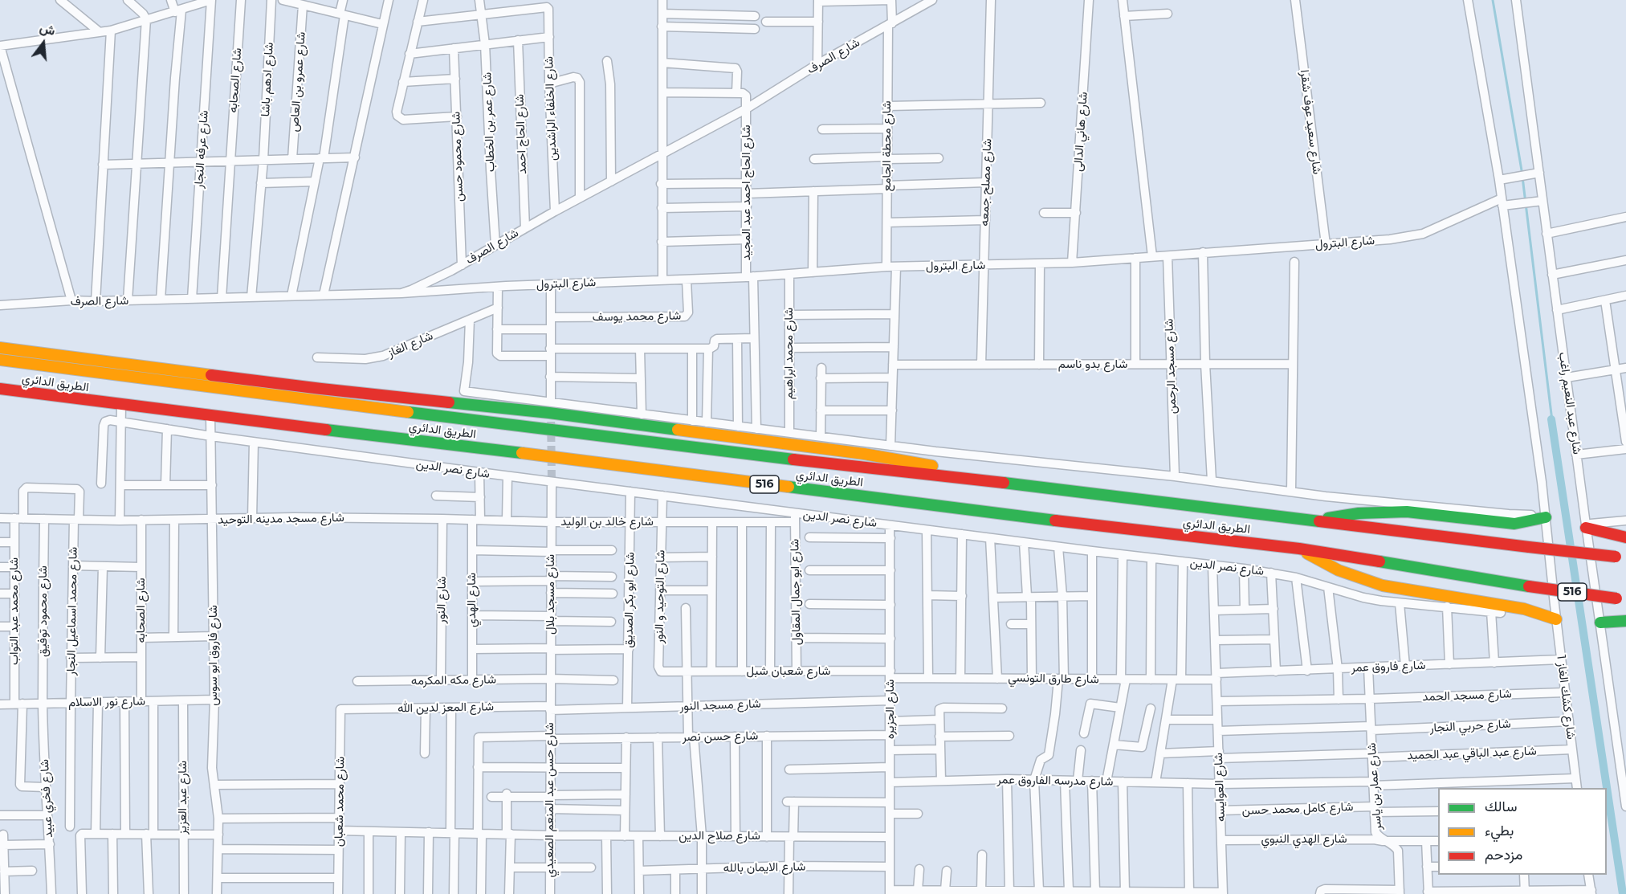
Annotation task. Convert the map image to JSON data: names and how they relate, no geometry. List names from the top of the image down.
{
  "streets": {
    "highway": ["الطريق الدائري", "516"],
    "street": [
      "شارع الصرف",
      "شارع ادهم باشا",
      "شارع الصحابه",
      "شارع عمرو بن العاص",
      "شارع الخلفاء الراشدين",
      "شارع عمر بن الخطاب",
      "شارع سعيد عوف شقرا",
      "شارع هاني الدالى",
      "شارع الحاج احمد",
      "شارع محطة الجامع",
      "شارع عرفه النجار",
      "شارع محمود حسن",
      "شارع مصلح جمعه",
      "شارع الحاج احمد عبد المجيد",
      "شارع البترول",
      "شارع محمد يوسف",
      "شارع الغاز",
      "شارع محمد ابراهيم",
      "شارع بدو ناسم",
      "شارع مسجد الرحمن",
      "شارع عبد النعيم راغب",
      "شارع نصر الدين",
      "شارع مسجد مدينه التوحيد",
      "شارع خالد بن الوليد",
      "شارع ابو جمال المقاول",
      "شارع مسجد بلال",
      "شارع التوحيد و النور",
      "شارع النور",
      "شارع الهدي",
      "شارع ابو بكر الصديق",
      "شارع محمد عبد التواب",
      "شارع محمود توفيق",
      "شارع محمد اسماعيل النجار",
      "شارع فاروق ابو سوس",
      "شارع فاروق عمر",
      "شارع شعبان شبل",
      "شارع طارق التونسي",
      "شارع مكه المكرمه",
      "شارع مسجد الحمد",
      "شارع كشك الغاز 1",
      "شارع نور الاسلام",
      "شارع مسجد النور",
      "شارع المعز لدين الله",
      "شارع الجزيره",
      "شارع حربي النجار",
      "شارع حسن نصر",
      "شارع عبد الباقي عبد الحميد",
      "شارع مدرسه الفاروق عمر",
      "شارع عمار بن ياسر",
      "شارع العوايسه",
      "شارع عبد العزيز",
      "شارع فخري عبيد",
      "شارع حسن عبد المنعم الصعيدي",
      "شارع محمد شعبان",
      "شارع كامل محمد حسن",
      "شارع صلاح الدين",
      "شارع الهدي النبوي",
      "شارع الايمان بالله"
    ]
  },
  "crossings": [
    ["شارع الصرف", "شارع ادهم باشا"],
    ["شارع الصرف", "شارع الصحابه"],
    ["شارع الصرف", "شارع الخلفاء الراشدين"],
    ["شارع الصرف", "شارع عمر بن الخطاب"],
    ["شارع الصرف", "شارع الحاج احمد"],
    ["شارع الصرف", "شارع محطة الجامع"],
    ["شارع الصرف", "شارع عرفه النجار"],
    ["شارع الصرف", "شارع محمود حسن"],
    ["شارع الصرف", "شارع الحاج احمد عبد المجيد"],
    ["شارع الصرف", "شارع البترول"],
    ["شارع الصحابه", "شارع مسجد مدينه التوحيد"],
    ["شارع الصحابه", "شارع نور الاسلام"],
    ["شارع الخلفاء الراشدين", "شارع عمر بن الخطاب"],
    ["شارع سعيد عوف شقرا", "شارع البترول"],
    ["شارع هاني الدالى", "شارع البترول"],
    ["شارع محطة الجامع", "شارع البترول"],
    ["شارع مصلح جمعه", "شارع البترول"],
    ["شارع مصلح جمعه", "شارع بدو ناسم"],
    ["شارع الحاج احمد عبد المجيد", "شارع البترول"],
    ["شارع البترول", "شارع محمد يوسف"],
    ["شارع البترول", "شارع محمد ابراهيم"],
    ["شارع البترول", "شارع مسجد الرحمن"],
    ["شارع البترول", "شارع عبد النعيم راغب"],
    ["شارع بدو ناسم", "شارع مسجد الرحمن"],
    ["الطريق الدائري", "شارع فاروق ابو سوس"],
    ["شارع نصر الدين", "شارع خالد بن الوليد"],
    ["شارع نصر الدين", "شارع ابو جمال المقاول"],
    ["شارع نصر الدين", "شارع مسجد بلال"],
    ["شارع نصر الدين", "شارع التوحيد و النور"],
    ["شارع نصر الدين", "شارع الهدي"],
    ["شارع نصر الدين", "شارع ابو بكر الصديق"],
    ["شارع نصر الدين", "شارع فاروق ابو سوس"],
    ["شارع نصر الدين", "شارع كشك الغاز 1"],
    ["شارع نصر الدين", "شارع الجزيره"],
    ["شارع نصر الدين", "شارع العوايسه"],
    ["شارع مسجد مدينه التوحيد", "شارع خالد بن الوليد"],
    ["شارع مسجد مدينه التوحيد", "شارع النور"],
    ["شارع مسجد مدينه التوحيد", "شارع محمد عبد التواب"],
    ["شارع مسجد مدينه التوحيد", "شارع محمود توفيق"],
    ["شارع مسجد مدينه التوحيد", "شارع محمد اسماعيل النجار"],
    ["شارع مسجد مدينه التوحيد", "شارع فاروق ابو سوس"],
    ["شارع خالد بن الوليد", "شارع ابو جمال المقاول"],
    ["شارع خالد بن الوليد", "شارع مسجد بلال"],
    ["شارع خالد بن الوليد", "شارع التوحيد و النور"],
    ["شارع خالد بن الوليد", "شارع النور"],
    ["شارع خالد بن الوليد", "شارع الهدي"],
    ["شارع خالد بن الوليد", "شارع ابو بكر الصديق"],
    ["شارع ابو جمال المقاول", "شارع شعبان شبل"],
    ["شارع مسجد بلال", "شارع مكه المكرمه"],
    ["شارع مسجد بلال", "شارع مسجد النور"],
    ["شارع مسجد بلال", "شارع المعز لدين الله"],
    ["شارع مسجد بلال", "شارع حسن عبد المنعم الصعيدي"],
    ["شارع التوحيد و النور", "شارع شعبان شبل"],
    ["شارع النور", "شارع مكه المكرمه"],
    ["شارع الهدي", "شارع مكه المكرمه"],
    ["شارع ابو بكر الصديق", "شارع مسجد النور"],
    ["شارع محمد عبد التواب", "شارع محمد اسماعيل النجار"],
    ["شارع محمد عبد التواب", "شارع نور الاسلام"],
    ["شارع محمد عبد التواب", "شارع فخري عبيد"],
    ["شارع محمود توفيق", "شارع نور الاسلام"],
    ["شارع محمود توفيق", "شارع فخري عبيد"],
    ["شارع محمد اسماعيل النجار", "شارع نور الاسلام"],
    ["شارع فاروق ابو سوس", "شارع نور الاسلام"],
    ["شارع فاروق عمر", "شارع طارق التونسي"],
    ["شارع فاروق عمر", "شارع كشك الغاز 1"],
    ["شارع فاروق عمر", "شارع عمار بن ياسر"],
    ["شارع فاروق عمر", "شارع العوايسه"],
    ["شارع شعبان شبل", "شارع طارق التونسي"],
    ["شارع شعبان شبل", "شارع الجزيره"],
    ["شارع طارق التونسي", "شارع الجزيره"],
    ["شارع طارق التونسي", "شارع العوايسه"],
    ["شارع مسجد الحمد", "شارع كشك الغاز 1"],
    ["شارع مسجد الحمد", "شارع عمار بن ياسر"],
    ["شارع مسجد الحمد", "شارع العوايسه"],
    ["شارع كشك الغاز 1", "شارع حربي النجار"],
    ["شارع كشك الغاز 1", "شارع عبد الباقي عبد الحميد"],
    ["شارع كشك الغاز 1", "شارع مدرسه الفاروق عمر"],
    ["شارع نور الاسلام", "شارع عبد العزيز"],
    ["شارع نور الاسلام", "شارع فخري عبيد"],
    ["شارع مسجد النور", "شارع المعز لدين الله"],
    ["شارع مسجد النور", "شارع الجزيره"],
    ["شارع مسجد النور", "شارع حسن عبد المنعم الصعيدي"],
    ["شارع المعز لدين الله", "شارع حسن عبد المنعم الصعيدي"],
    ["شارع المعز لدين الله", "شارع محمد شعبان"],
    ["شارع الجزيره", "شارع حسن نصر"],
    ["شارع الجزيره", "شارع مدرسه الفاروق عمر"],
    ["شارع الجزيره", "شارع صلاح الدين"],
    ["شارع الجزيره", "شارع الايمان بالله"],
    ["شارع حربي النجار", "شارع عمار بن ياسر"],
    ["شارع حربي النجار", "شارع العوايسه"],
    ["شارع حسن نصر", "شارع حسن عبد المنعم الصعيدي"],
    ["شارع عبد الباقي عبد الحميد", "شارع عمار بن ياسر"],
    ["شارع عبد الباقي عبد الحميد", "شارع العوايسه"],
    ["شارع مدرسه الفاروق عمر", "شارع عمار بن ياسر"],
    ["شارع مدرسه الفاروق عمر", "شارع العوايسه"],
    ["شارع عمار بن ياسر", "شارع كامل محمد حسن"],
    ["شارع عمار بن ياسر", "شارع الهدي النبوي"],
    ["شارع العوايسه", "شارع كامل محمد حسن"],
    ["شارع العوايسه", "شارع الهدي النبوي"],
    ["شارع حسن عبد المنعم الصعيدي", "شارع صلاح الدين"],
    ["شارع محمد شعبان", "شارع صلاح الدين"]
  ],
  "legend": ["سالك", "بطيء", "مزدحم"],
  "north": "top"
}
